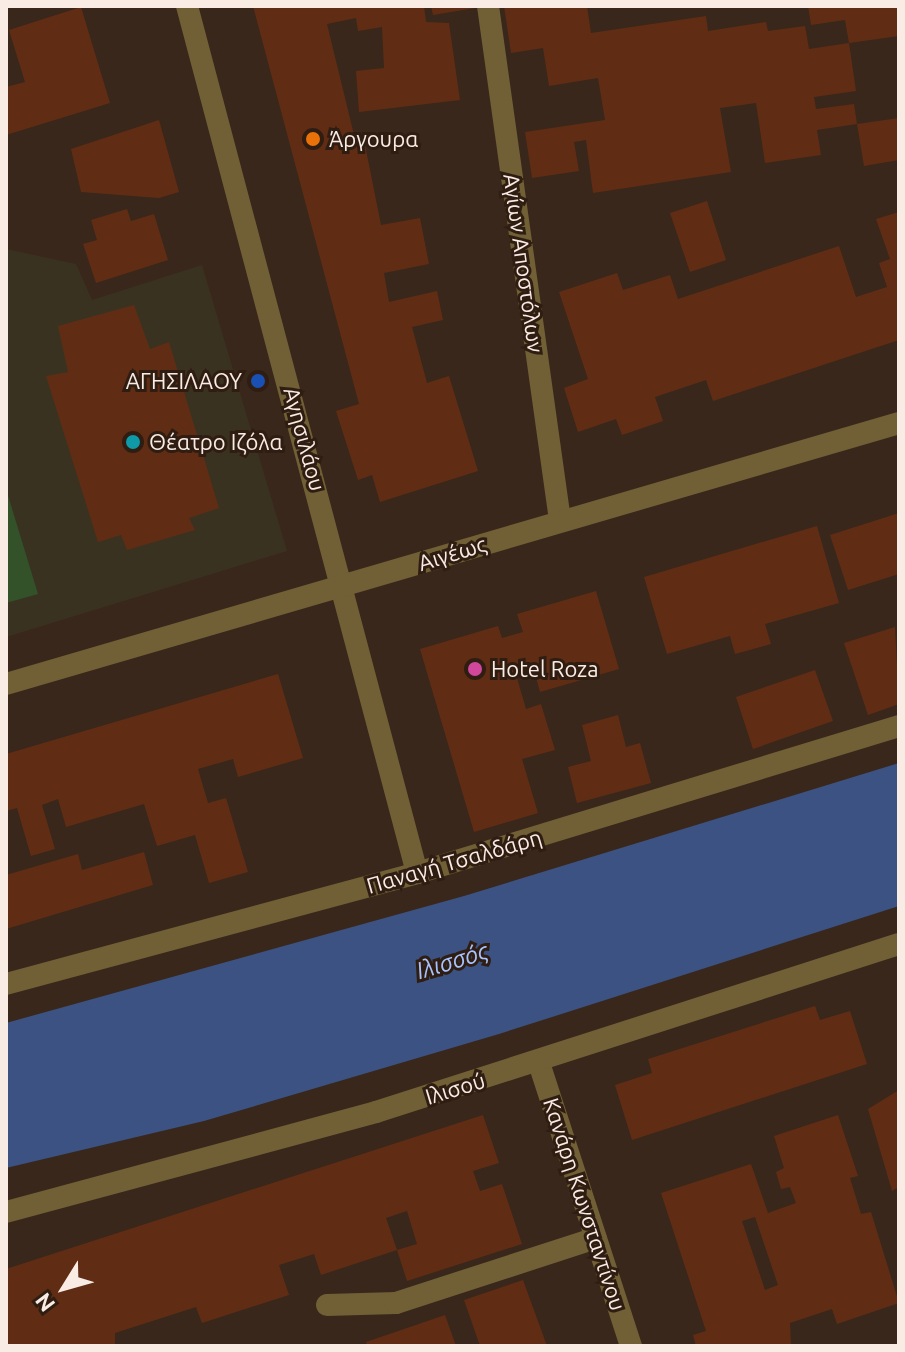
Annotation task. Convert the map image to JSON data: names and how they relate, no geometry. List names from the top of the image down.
{
  "streets": {
    "street": [
      "Αγίων Αποστόλων",
      "Αγησιλάου",
      "Αιγέως",
      "Παναγή Τσαλδάρη",
      "Ιλισού",
      "Κανάρη Κωνσταντίνου"
    ]
  },
  "crossings": [
    ["Αγίων Αποστόλων", "Αιγέως"],
    ["Αγησιλάου", "Αιγέως"],
    ["Αγησιλάου", "Παναγή Τσαλδάρη"],
    ["Ιλισού", "Κανάρη Κωνσταντίνου"]
  ],
  "water": ["Ιλισσός"],
  "places": [
    "Άργουρα",
    "ΑΓΗΣΙΛΑΟΥ",
    "Θέατρο Ιζόλα",
    "Hotel Roza"
  ],
  "north": "bottom left"
}
